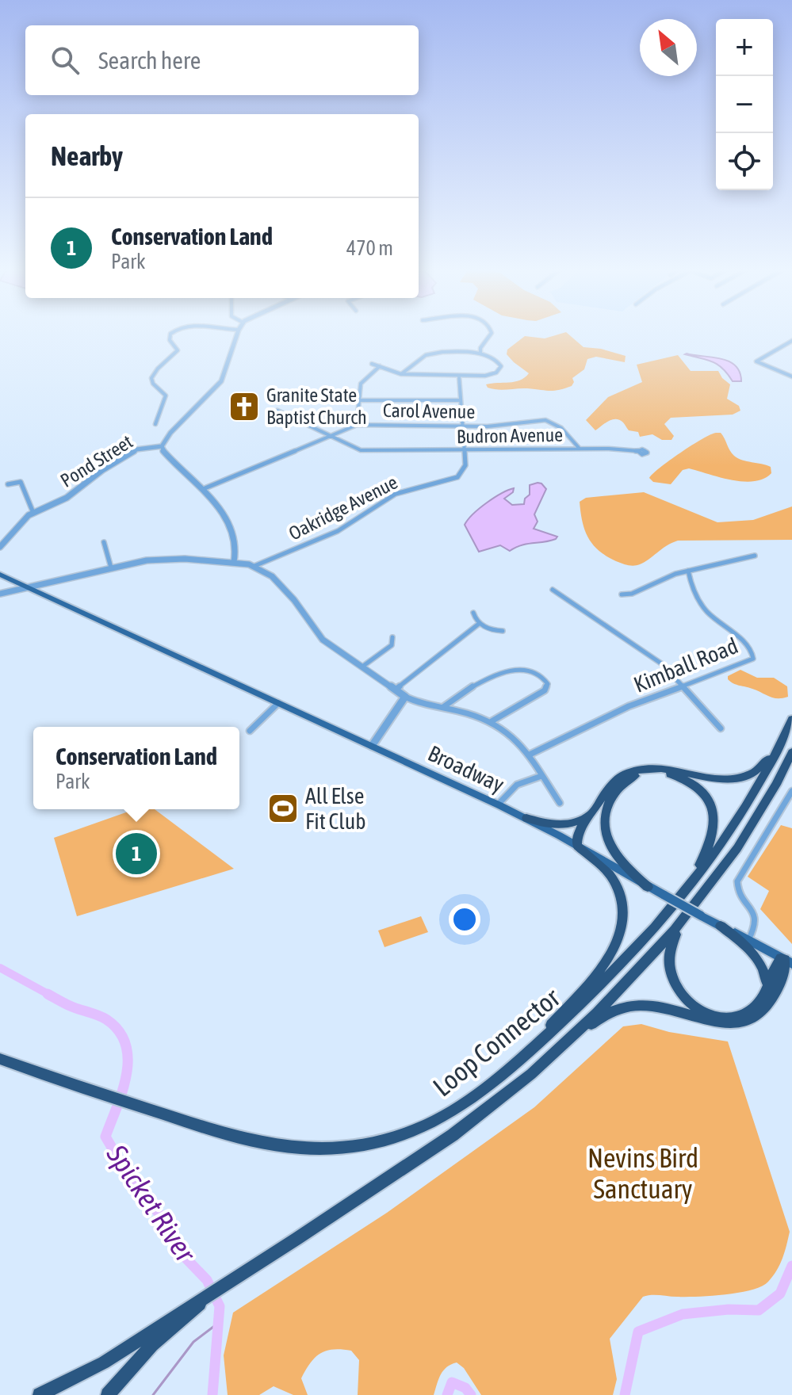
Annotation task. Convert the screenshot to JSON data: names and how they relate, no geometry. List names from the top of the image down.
{
  "streets": {
    "highway": ["Loop Connector"],
    "main road": ["Broadway"],
    "street": [
      "Carol Avenue",
      "Budron Avenue",
      "Pond Street",
      "Oakridge Avenue",
      "Kimball Road"
    ]
  },
  "crossings": [
    ["Carol Avenue", "Budron Avenue"],
    ["Carol Avenue", "Oakridge Avenue"],
    ["Budron Avenue", "Oakridge Avenue"]
  ],
  "water": ["Spicket River"],
  "parks": ["Nevins Bird Sanctuary"],
  "places": {
    "church": ["Granite State Baptist Church"],
    "sports": ["All Else Fit Club"]
  },
  "north": "top left",
  "page": {
    "map_buttons": ["+", "−"],
    "search": "Search here",
    "heading": "Nearby",
    "list": [
      {
        "mark": "1",
        "name": "Conservation Land",
        "note": "Park",
        "value": "470 m"
      }
    ],
    "popup": ["Conservation Land", "Park"],
    "pins": "1"
  }
}
